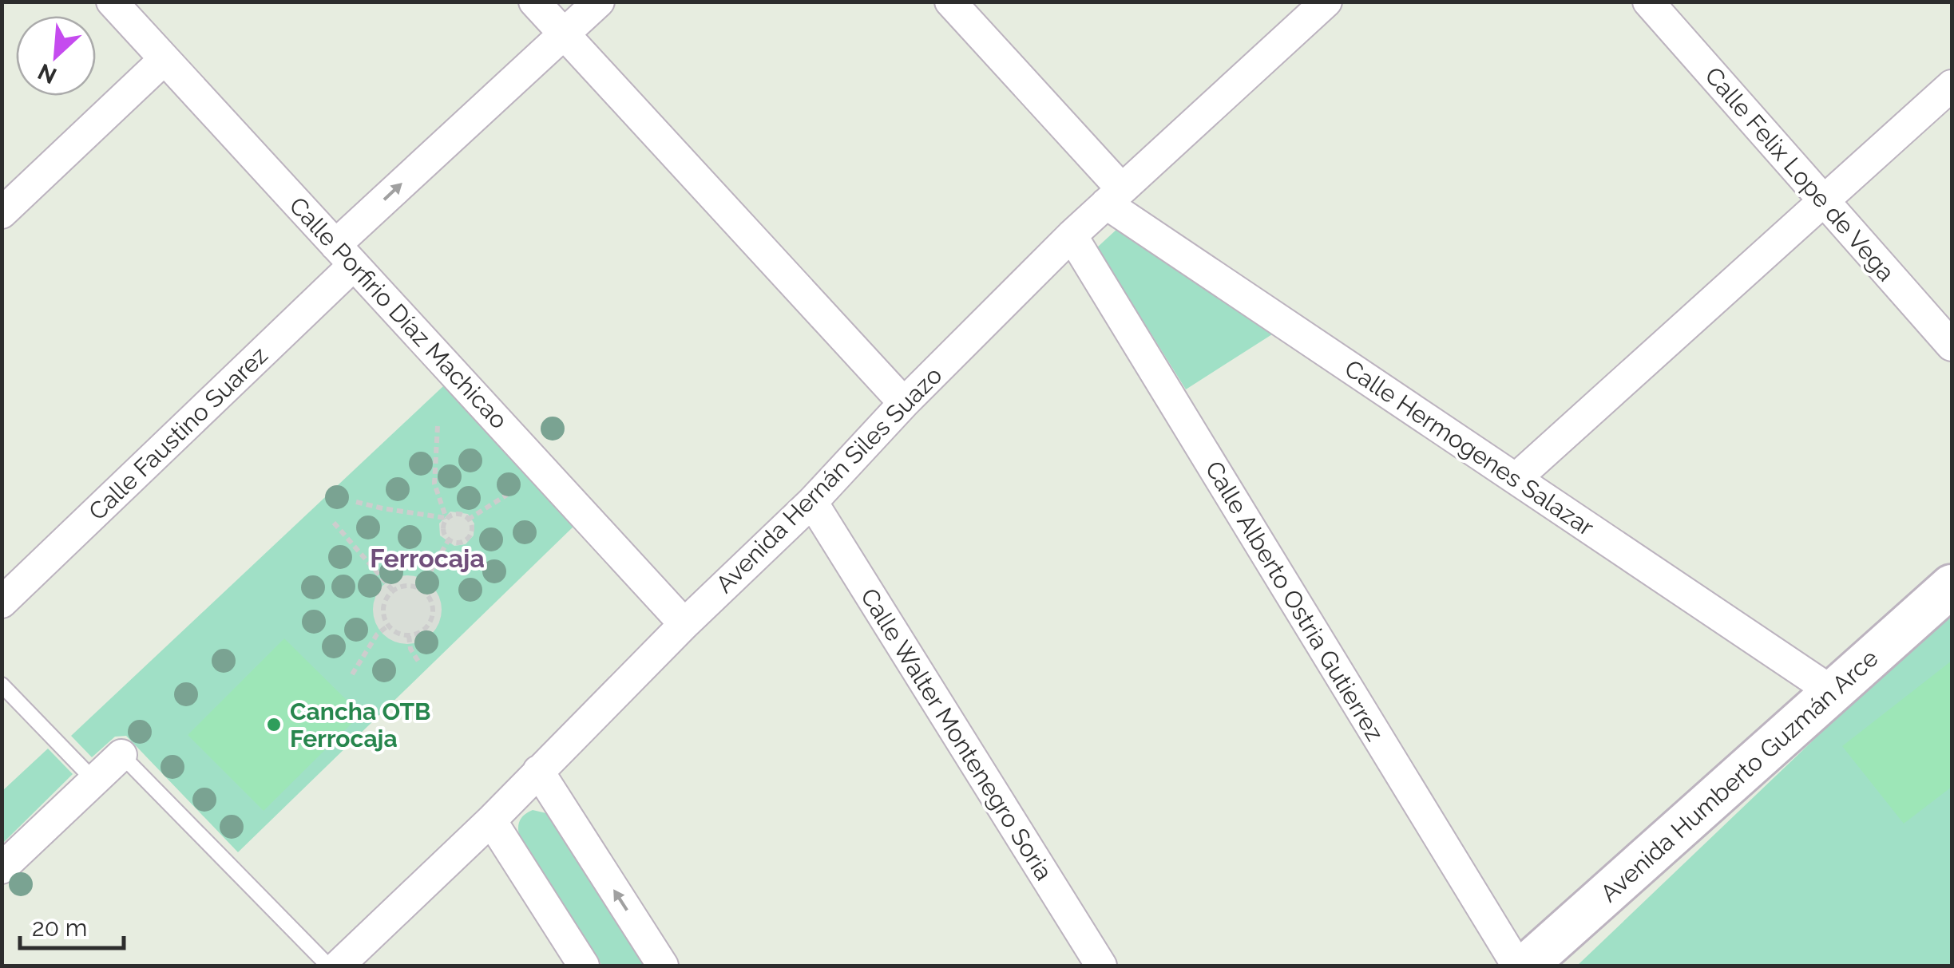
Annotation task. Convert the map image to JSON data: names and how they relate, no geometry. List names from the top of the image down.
{
  "streets": {
    "main road": ["Avenida Humberto Guzmán Arce"],
    "street": [
      "Calle Felix Lope de Vega",
      "Calle Porfirio Díaz Machicao",
      "Calle Faustino Suarez",
      "Calle Hermogenes Salazar",
      "Avenida Hernán Siles Suazo",
      "Calle Alberto Ostria Gutierrez",
      "Calle Walter Montenegro Soria"
    ]
  },
  "crossings": [
    ["Calle Porfirio Díaz Machicao", "Calle Faustino Suarez"],
    ["Calle Porfirio Díaz Machicao", "Avenida Hernán Siles Suazo"],
    ["Calle Hermogenes Salazar", "Avenida Hernán Siles Suazo"],
    ["Calle Hermogenes Salazar", "Avenida Humberto Guzmán Arce"],
    ["Avenida Hernán Siles Suazo", "Calle Alberto Ostria Gutierrez"],
    ["Avenida Hernán Siles Suazo", "Calle Walter Montenegro Soria"]
  ],
  "one_way": ["Calle Faustino Suarez"],
  "districts": ["Ferrocaja"],
  "places": ["Cancha OTB Ferrocaja"],
  "scale_bar": "20 m",
  "north": "bottom left"
}
